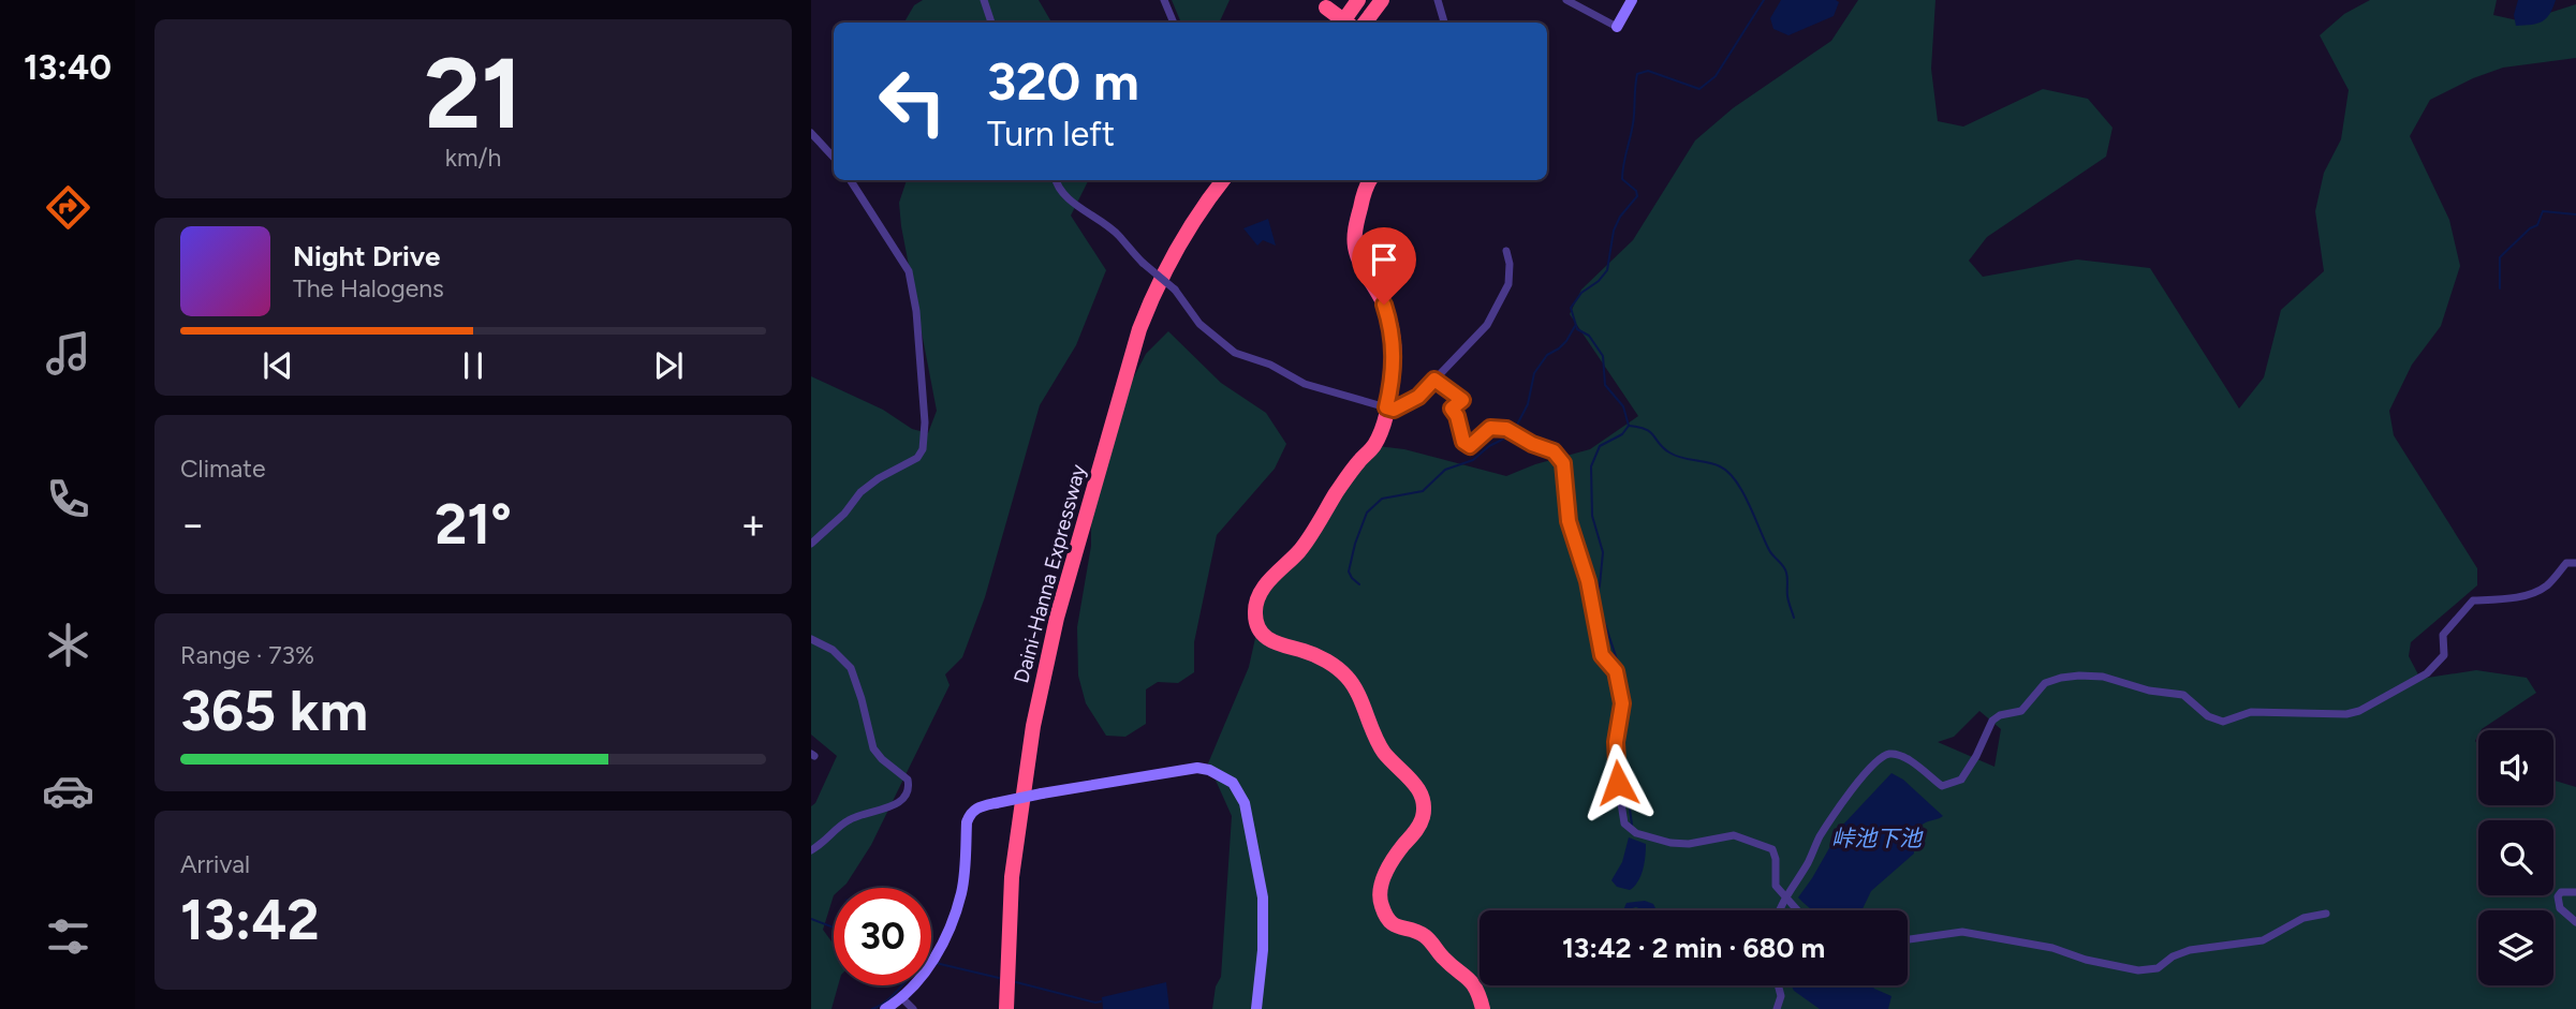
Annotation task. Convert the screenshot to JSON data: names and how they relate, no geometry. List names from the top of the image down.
{
  "streets": {
    "highway": ["Daini-Hanna Expressway"]
  },
  "water": ["峠池下池"],
  "page": {
    "tabs": "13:40",
    "tile": [
      ["21", "km/h"],
      "Climate",
      ["Range · 73%", "365 km"],
      ["Arrival", "13:42"]
    ],
    "turn": ["320 m", "Turn left"],
    "song": ["Night Drive", "The Halogens"],
    "heat": ["−", "21°", "+"],
    "limit": "30",
    "trip": "13:42 · 2 min · 680 m"
  }
}
